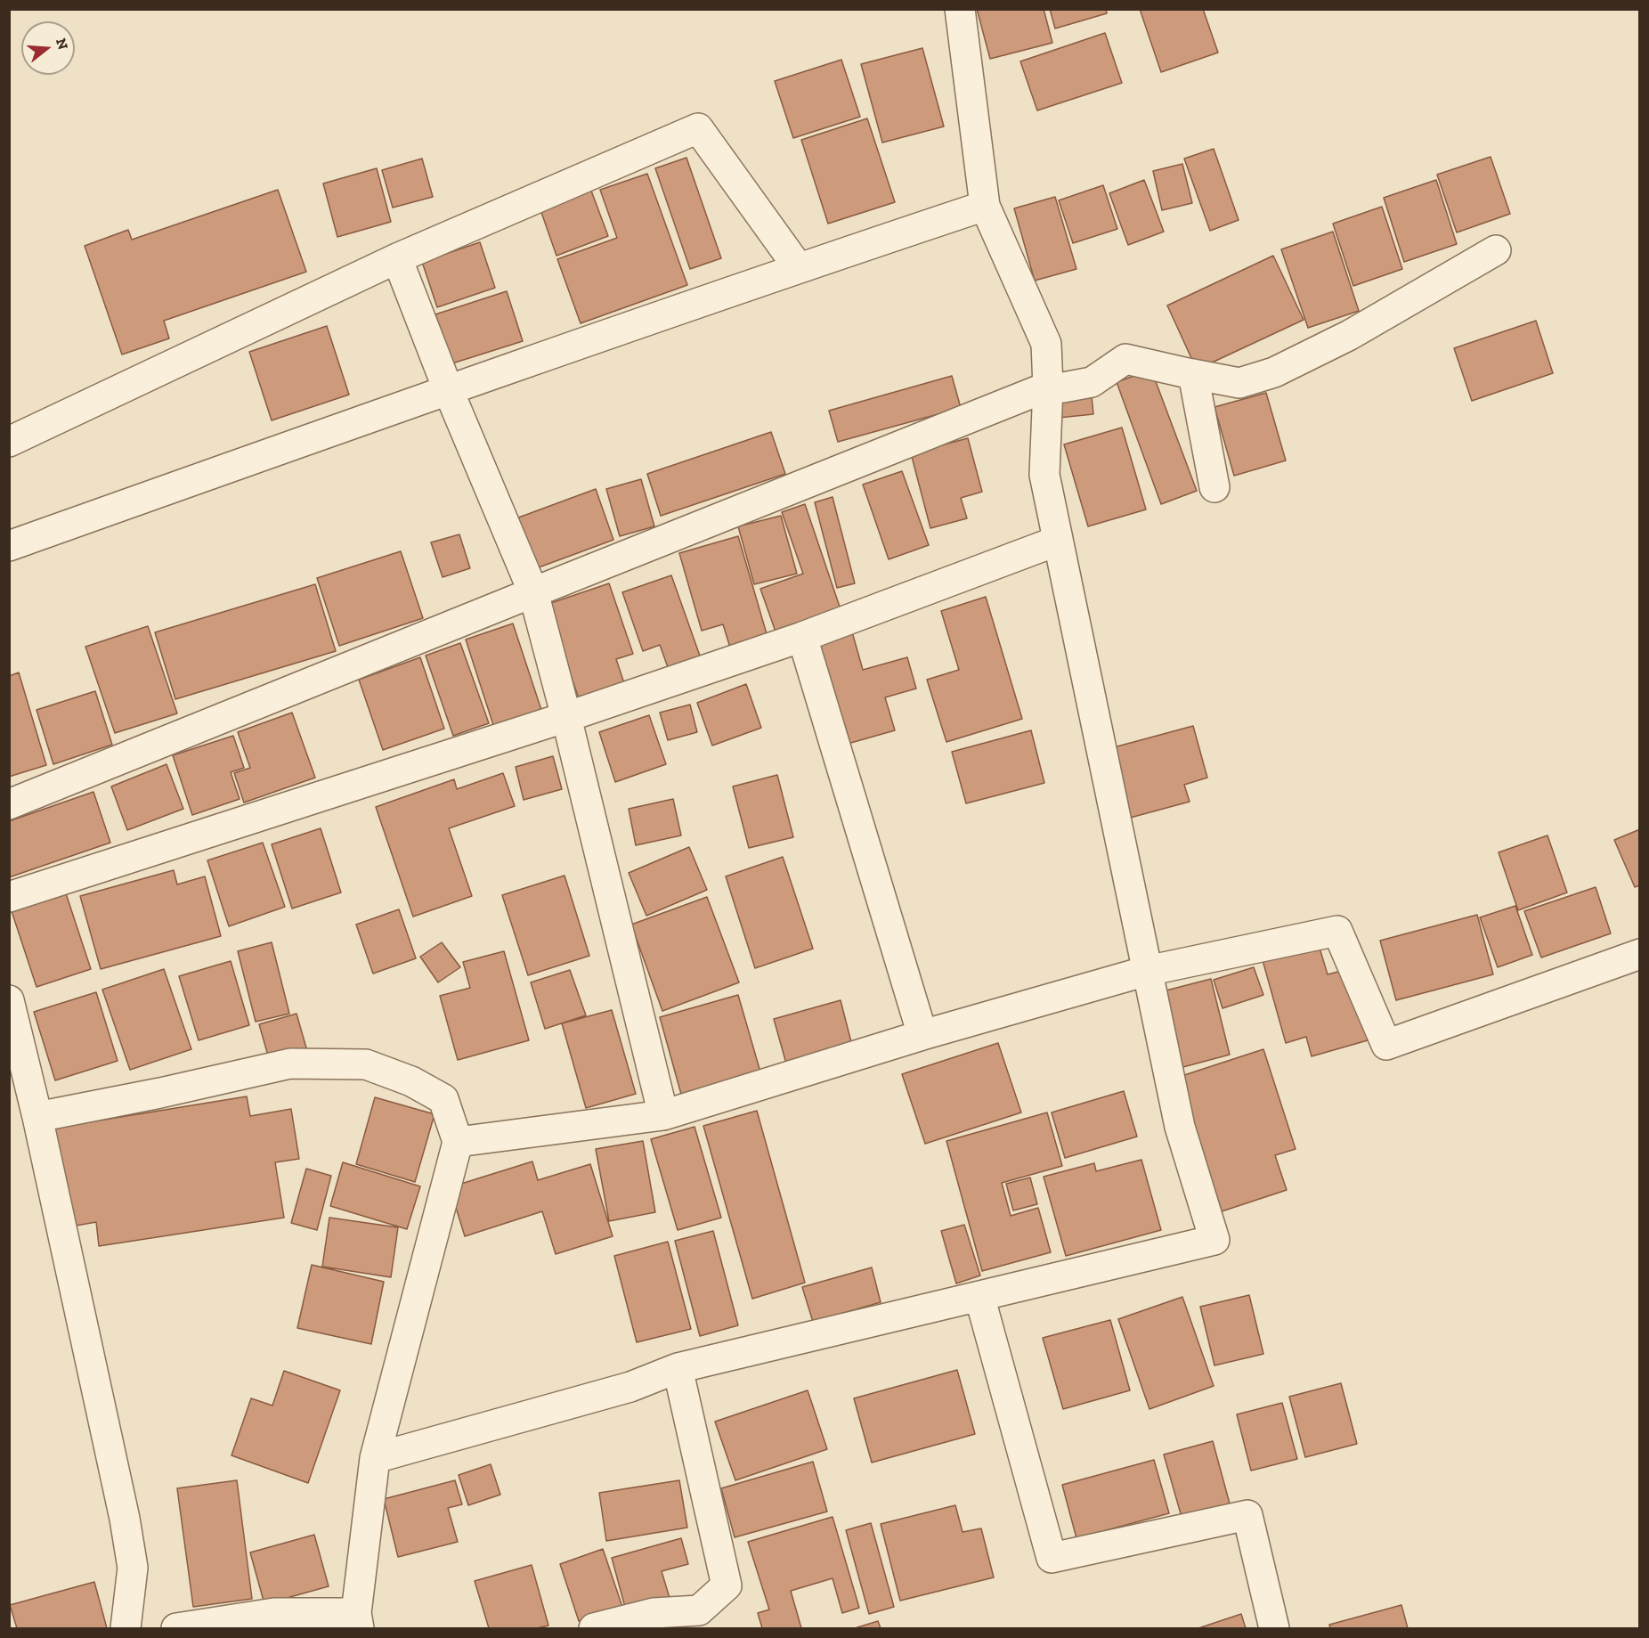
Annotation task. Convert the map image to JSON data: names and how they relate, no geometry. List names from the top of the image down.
{
  "north": "right"
}
